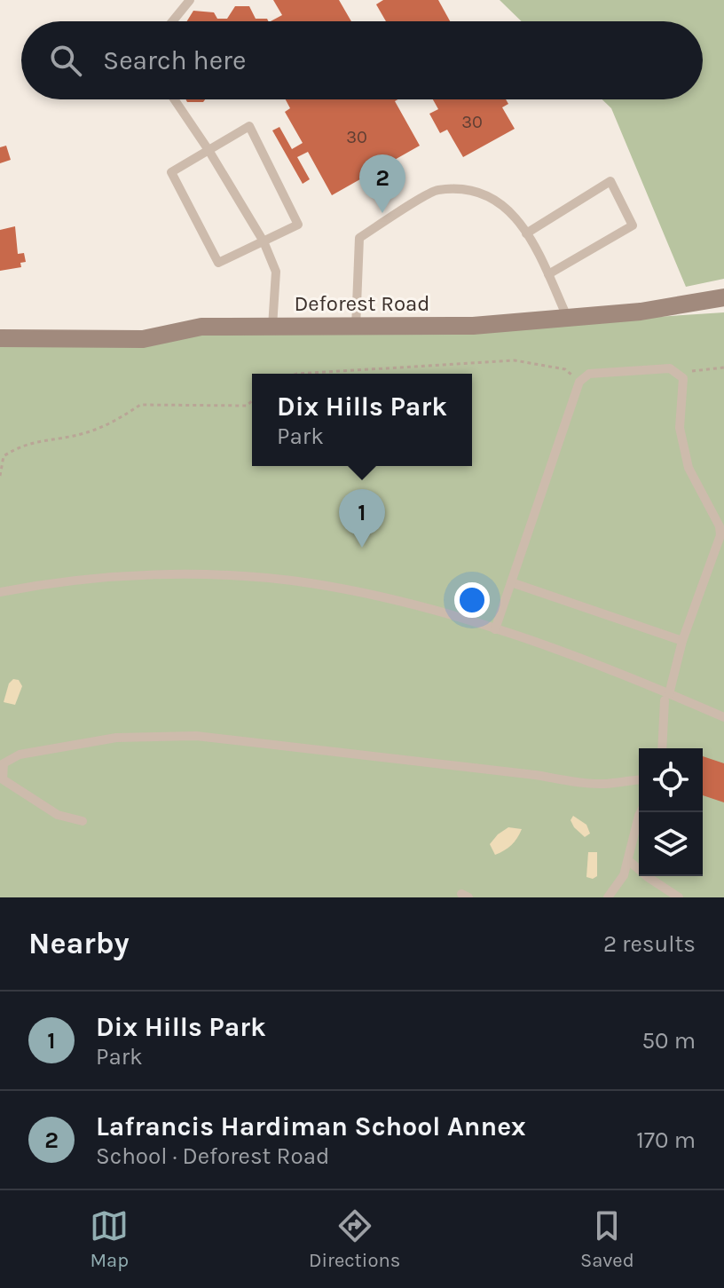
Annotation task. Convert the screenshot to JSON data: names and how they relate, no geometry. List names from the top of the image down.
{
  "streets": {
    "street": ["Deforest Road"]
  },
  "house_numbers": ["30", "30"],
  "page": {
    "search": "Search here",
    "pins": ["2", "1"],
    "popup": ["Dix Hills Park", "Park"],
    "heading": ["Nearby", "2 results"],
    "list": [
      {
        "mark": "1",
        "name": "Dix Hills Park",
        "note": "Park",
        "value": "50 m"
      },
      {
        "mark": "2",
        "name": "Lafrancis Hardiman School Annex",
        "note": "School · Deforest Road",
        "value": "170 m"
      }
    ],
    "nav": ["Map", "Directions", "Saved"]
  }
}
